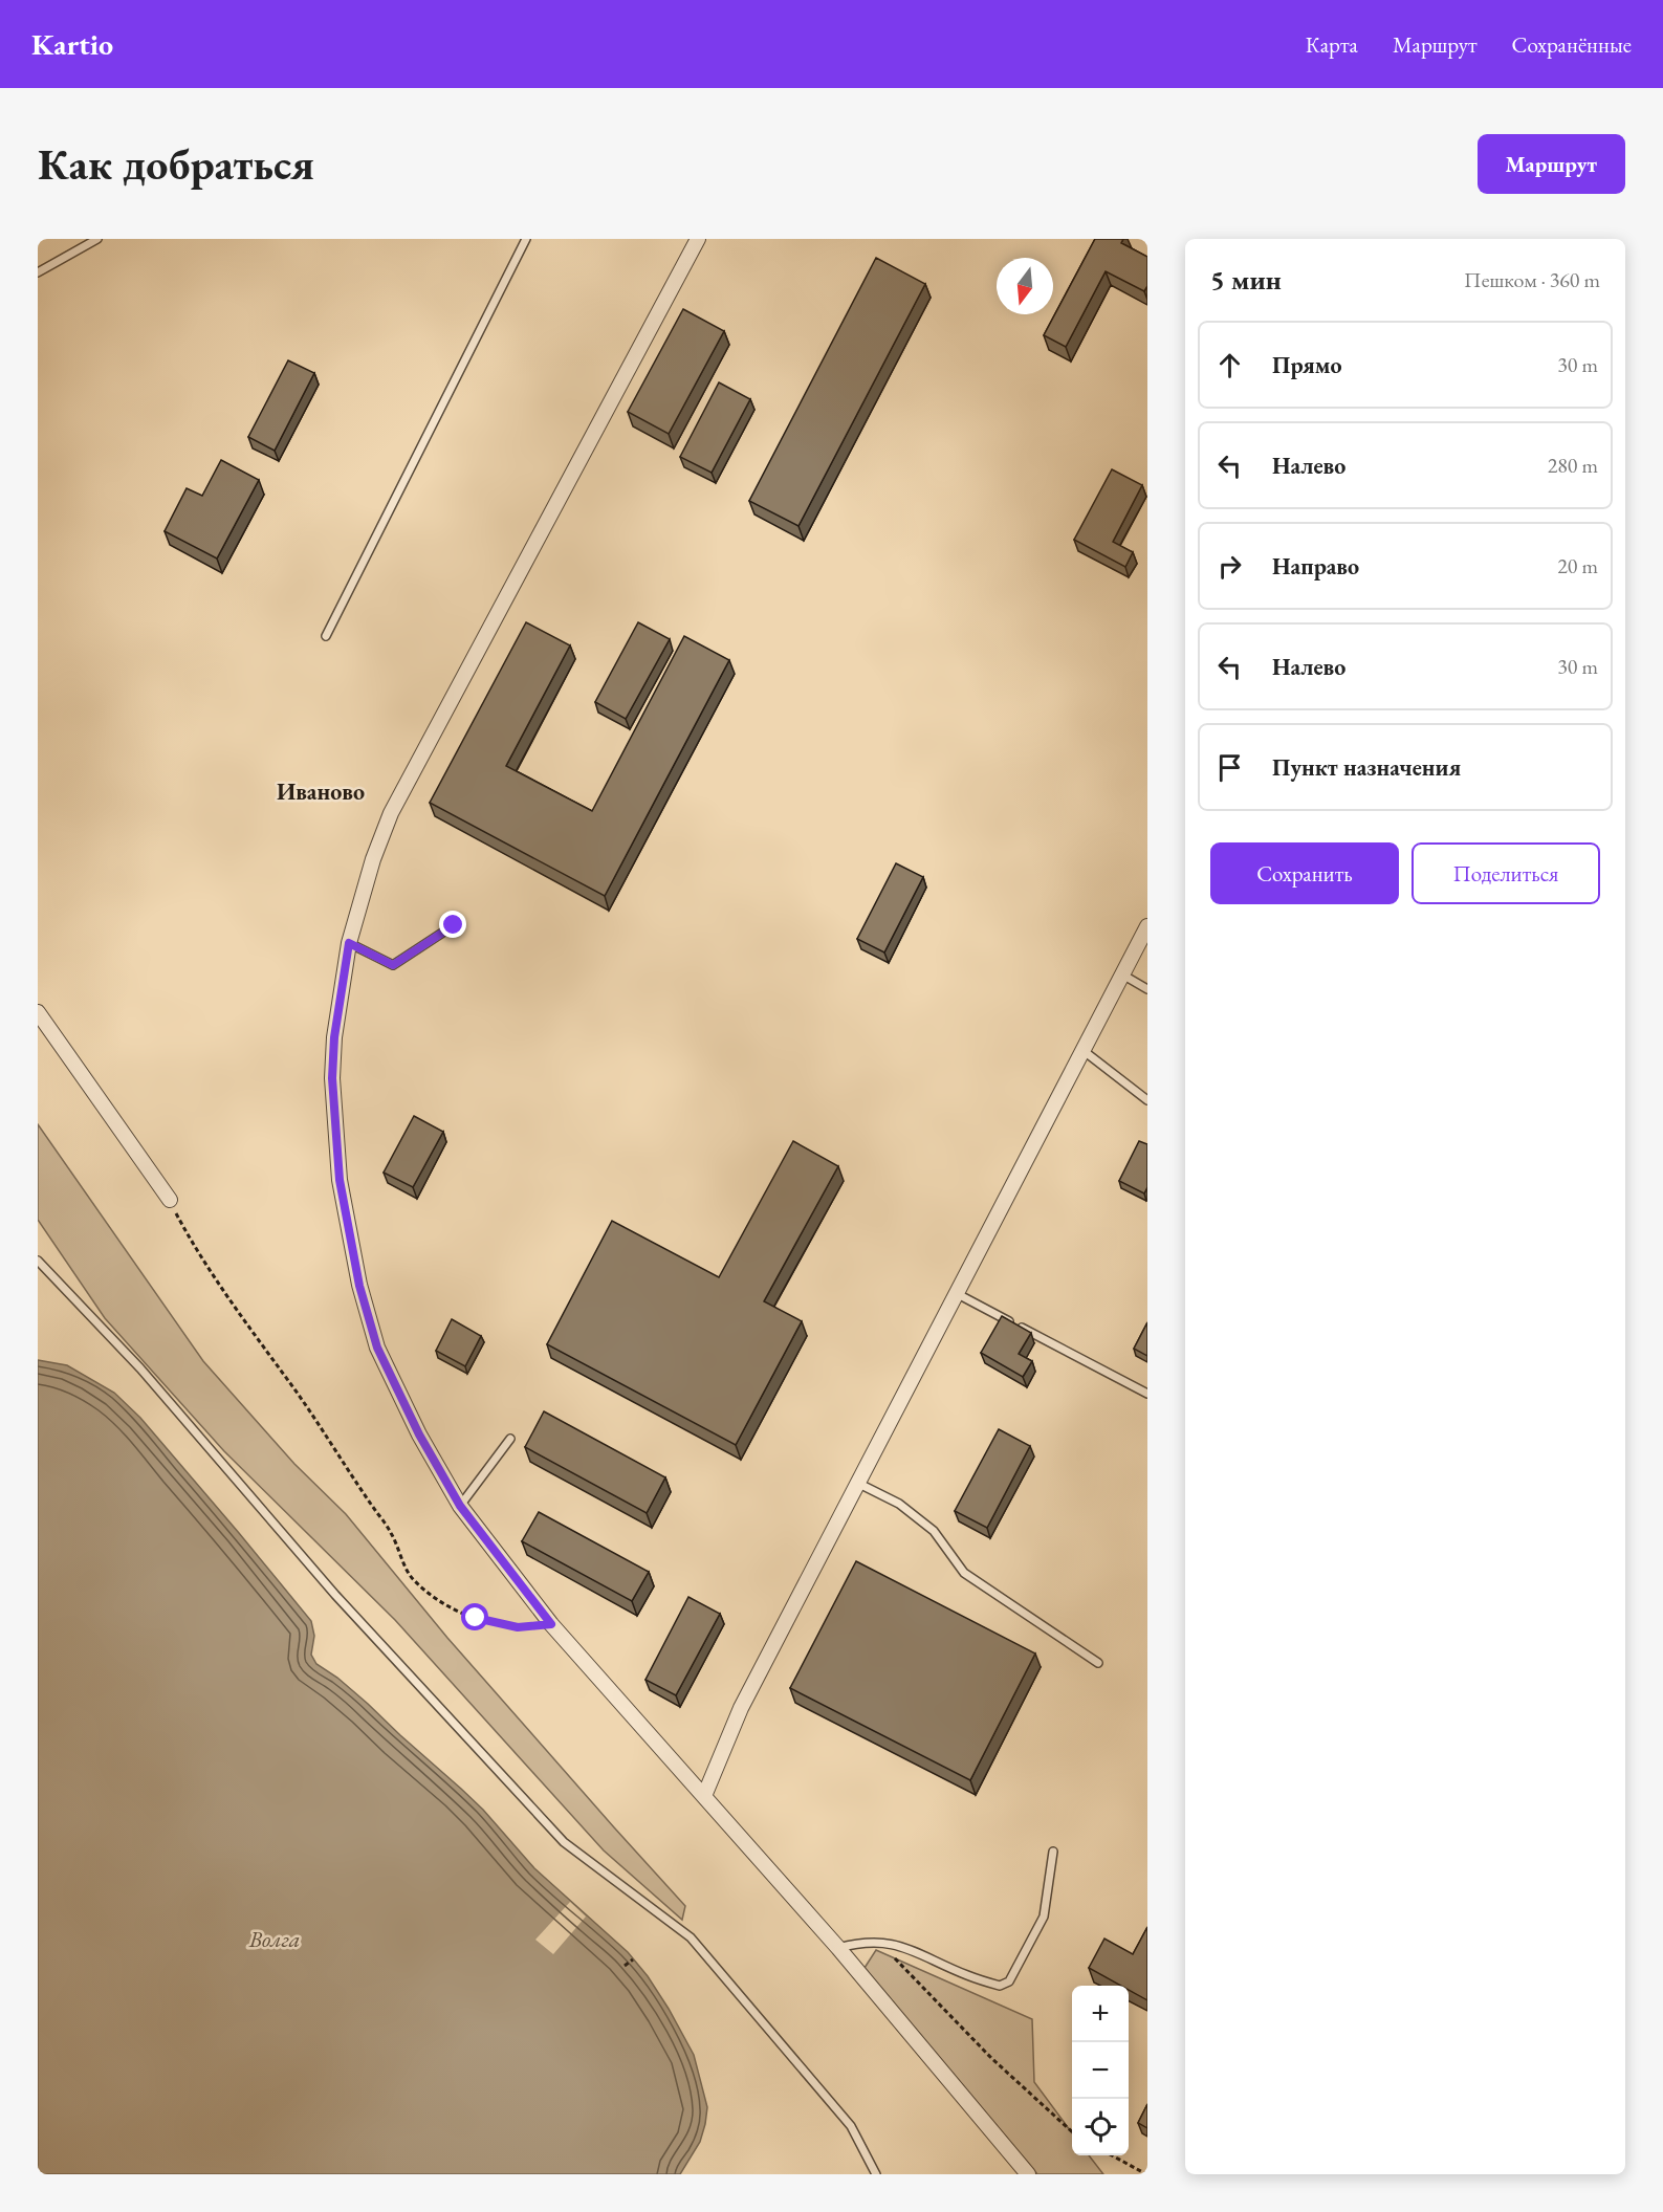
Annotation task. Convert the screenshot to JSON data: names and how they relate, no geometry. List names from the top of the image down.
{
  "districts": ["Иваново"],
  "water": ["Волга"],
  "north": "bottom",
  "page": {
    "header": "Kartio",
    "nav": ["Карта", "Маршрут", "Сохранённые"],
    "buttons": [
      "Маршрут",
      ["Сохранить", "Поделиться"]
    ],
    "title": "Как добраться",
    "heading": ["5 мин", "Пешком · 360 m"],
    "list": [
      ["Прямо", "30 m"],
      ["Налево", "280 m"],
      ["Направо", "20 m"],
      ["Налево", "30 m"],
      "Пункт назначения"
    ],
    "map_buttons": ["+", "−"]
  }
}
